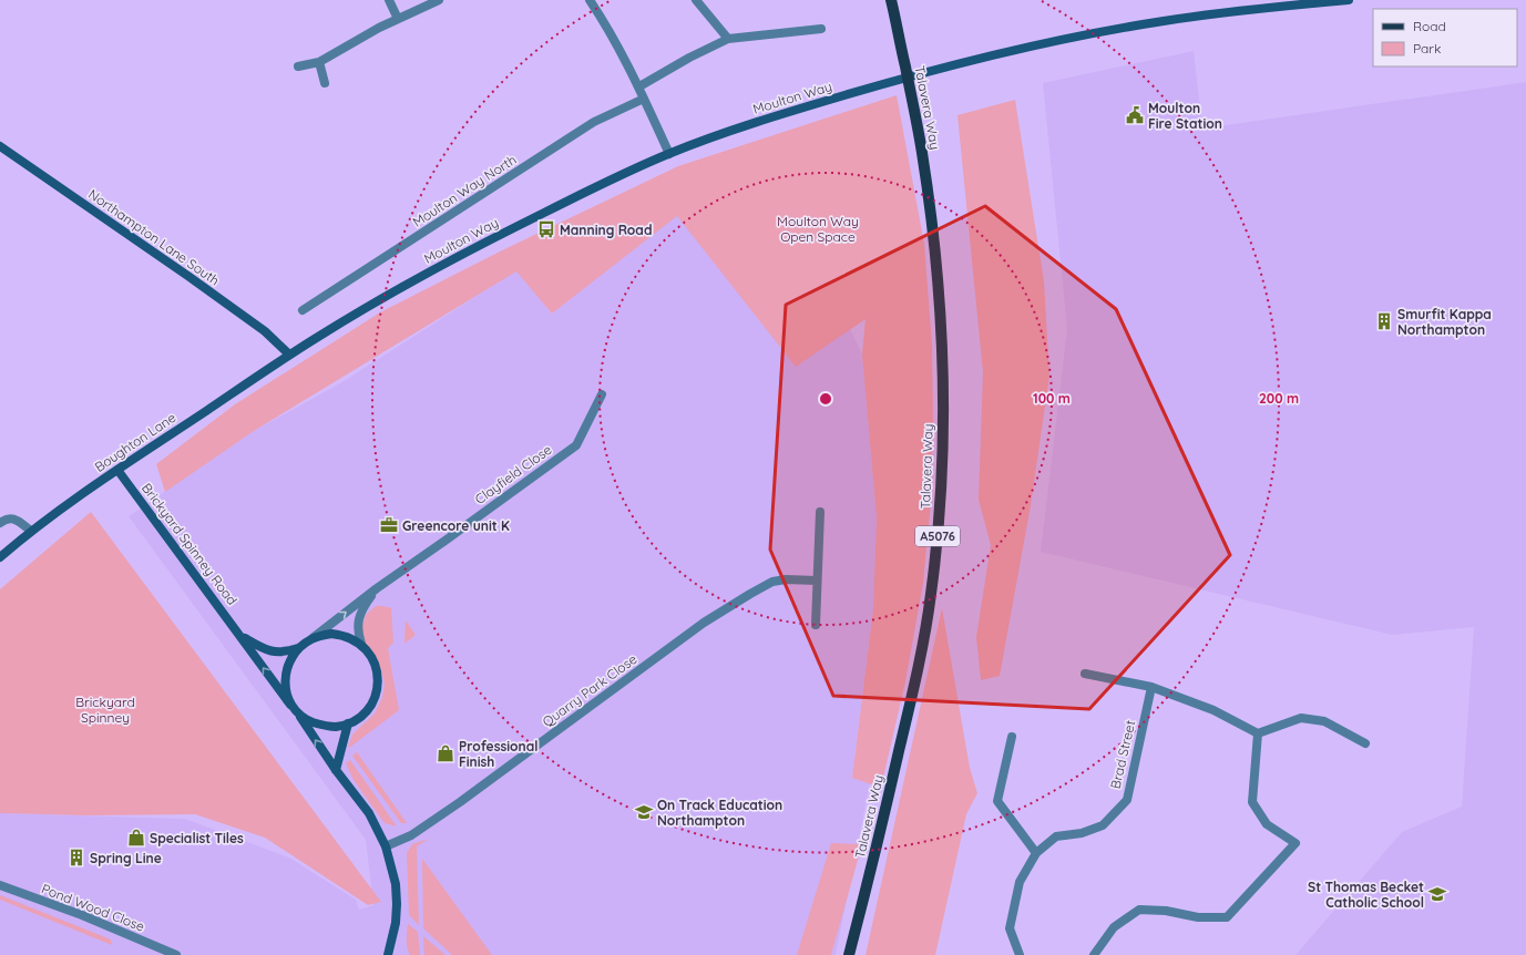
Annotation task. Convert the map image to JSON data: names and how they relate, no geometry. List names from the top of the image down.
{
  "streets": {
    "main road": ["Talavera Way", "A5076"],
    "street": [
      "Moulton Way",
      "Moulton Way North",
      "Northampton Lane South",
      "Boughton Lane",
      "Clayfield Close",
      "Brickyard Spinney Road",
      "Quarry Park Close",
      "Brad Street",
      "Pond Wood Close"
    ]
  },
  "crossings": [
    ["Moulton Way", "Northampton Lane South"],
    ["Moulton Way", "Boughton Lane"],
    ["Northampton Lane South", "Boughton Lane"],
    ["Boughton Lane", "Brickyard Spinney Road"],
    ["Clayfield Close", "Brickyard Spinney Road"]
  ],
  "parks": ["Moulton Way Open Space", "Brickyard Spinney"],
  "places": {
    "public building": ["Moulton Fire Station"],
    "bus stop": ["Manning Road"],
    "building": ["Smurfit Kappa Northampton", "Spring Line"],
    "office": ["Greencore unit K"],
    "shop": ["Professional Finish", "Specialist Tiles"],
    "school or university": ["On Track Education Northampton", "St Thomas Becket Catholic School"]
  },
  "legend": ["Road", "Park"],
  "rings": ["100 m", "200 m"]
}
